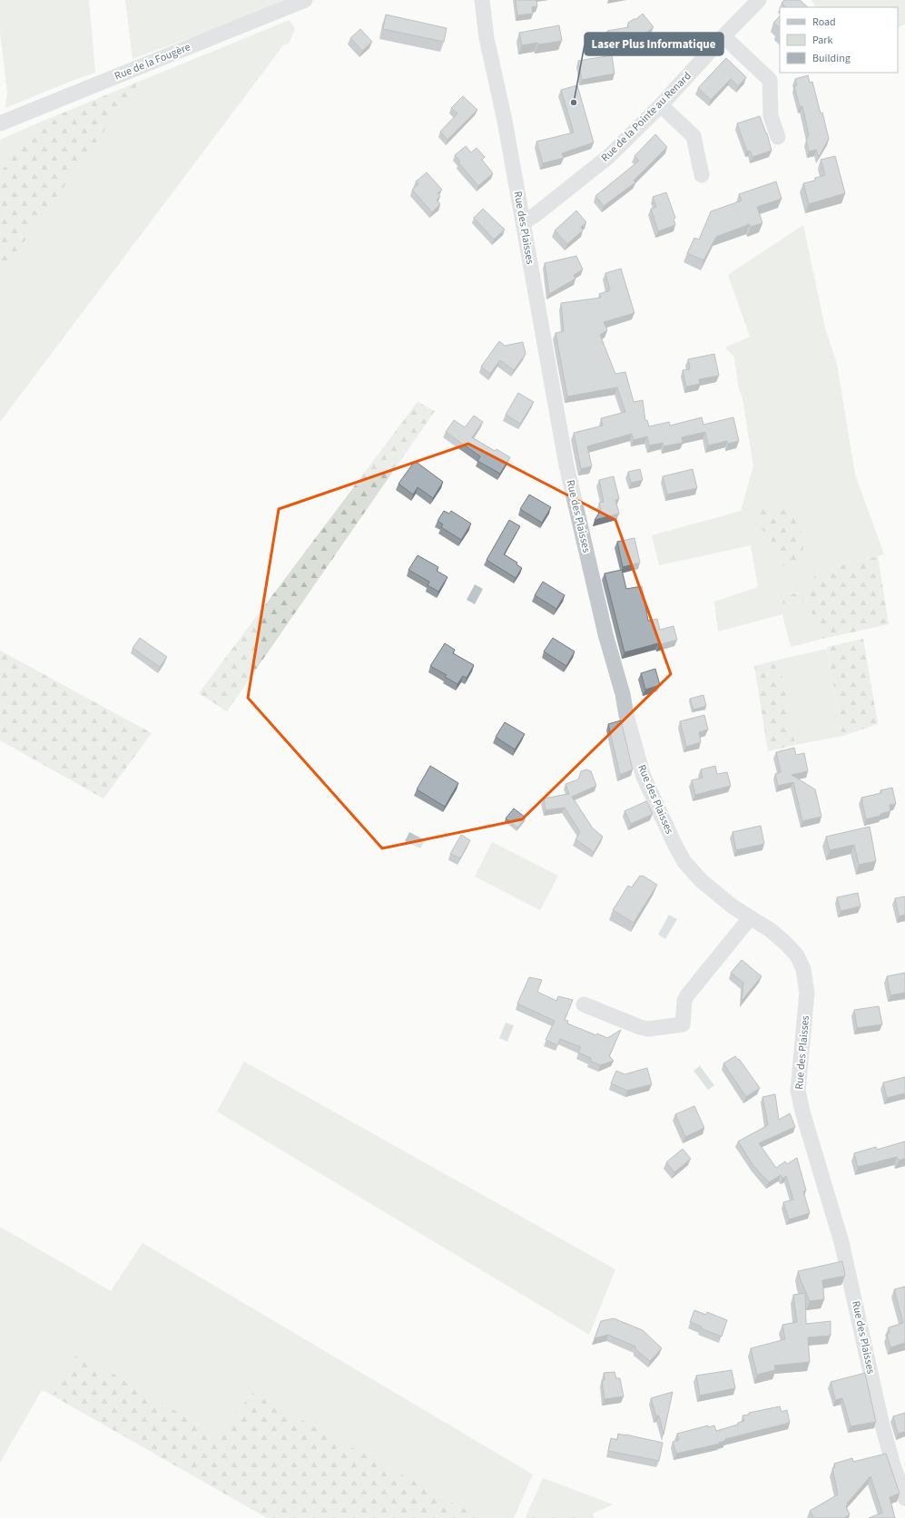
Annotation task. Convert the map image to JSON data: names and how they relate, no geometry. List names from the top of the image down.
{
  "streets": {
    "street": ["Rue de la Fougère", "Rue de la Pointe au Renard", "Rue des Plaisses"]
  },
  "crossings": [
    ["Rue de la Pointe au Renard", "Rue des Plaisses"]
  ],
  "places": ["Laser Plus Informatique"],
  "legend": ["Road", "Park", "Building"]
}
